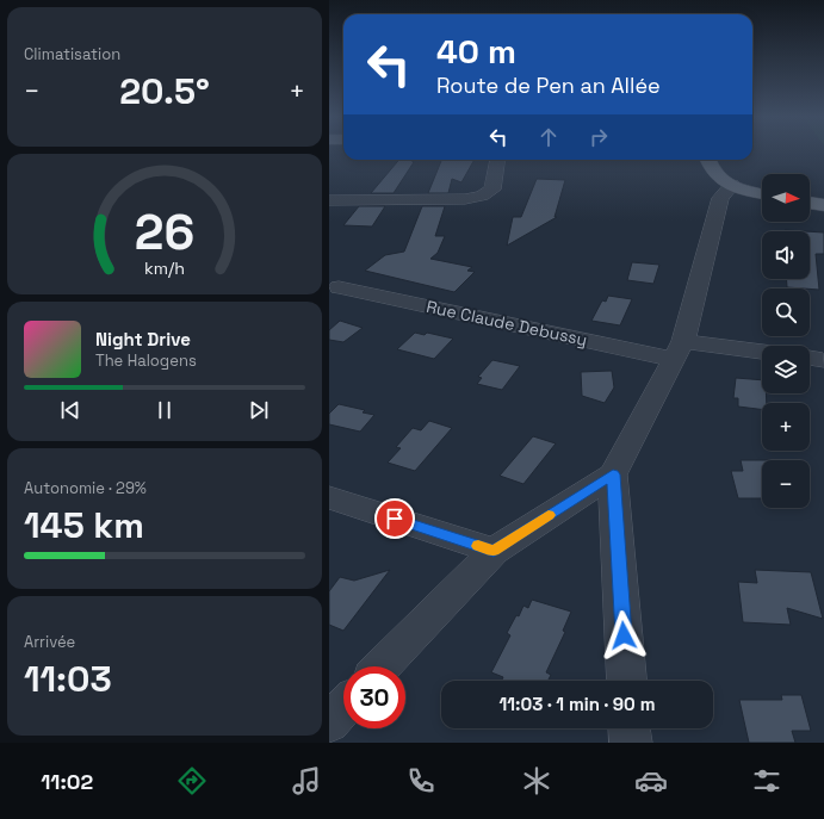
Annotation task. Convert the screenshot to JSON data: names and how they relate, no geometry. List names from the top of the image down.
{
  "streets": {
    "street": ["Rue Claude Debussy"]
  },
  "north": "right",
  "page": {
    "tile": [
      "Climatisation",
      ["Autonomie · 29%", "145 km"],
      ["Arrivée", "11:03"]
    ],
    "turn": ["40 m", "Route de Pen an Allée"],
    "heat": ["−", "20.5°", "+"],
    "map_buttons": ["+", "−"],
    "song": ["Night Drive", "The Halogens"],
    "limit": "30",
    "trip": "11:03 · 1 min · 90 m",
    "tabs": "11:02",
    "gauge": ["26", "km/h"]
  }
}
